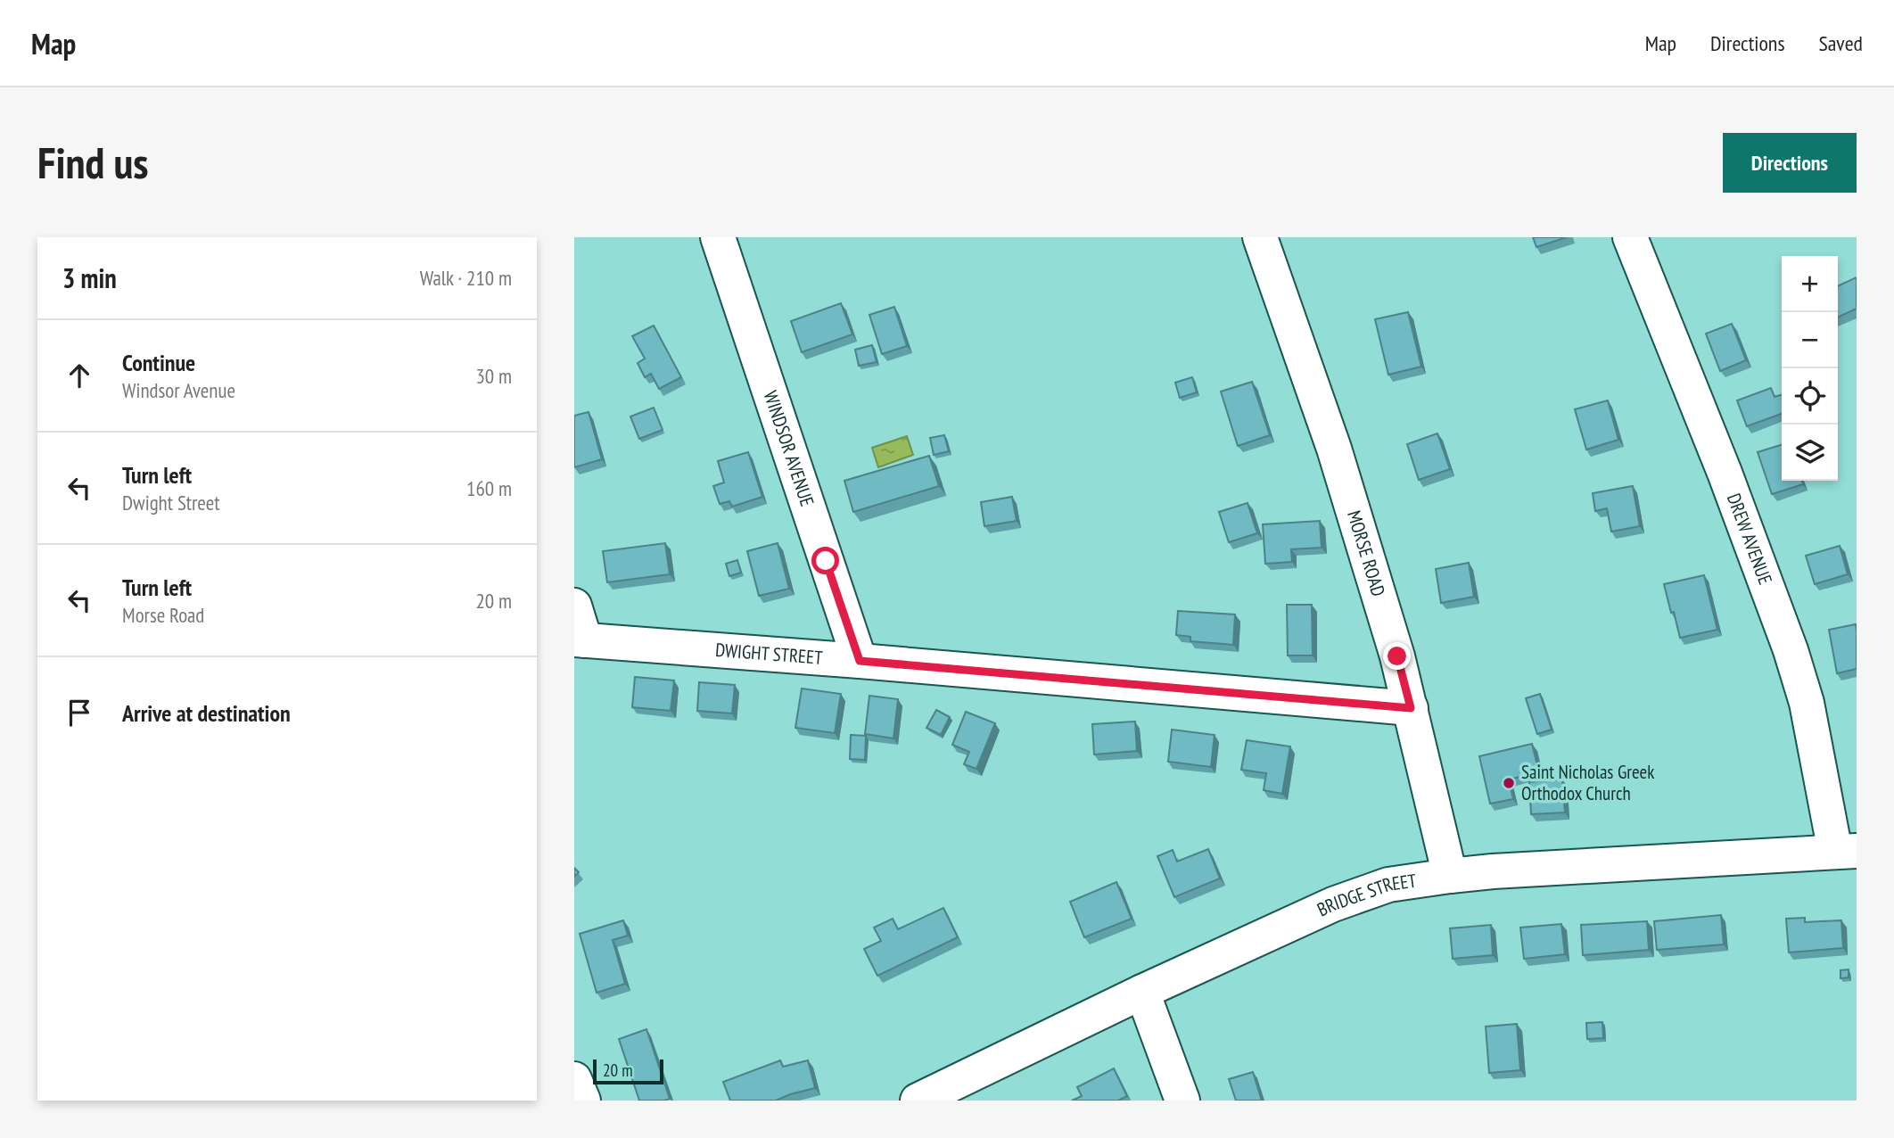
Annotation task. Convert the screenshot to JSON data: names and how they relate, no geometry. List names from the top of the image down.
{
  "streets": {
    "street": [
      "WINDSOR AVENUE",
      "DREW AVENUE",
      "MORSE ROAD",
      "DWIGHT STREET",
      "BRIDGE STREET"
    ]
  },
  "crossings": [
    ["WINDSOR AVENUE", "DWIGHT STREET"],
    ["DREW AVENUE", "BRIDGE STREET"],
    ["MORSE ROAD", "DWIGHT STREET"],
    ["MORSE ROAD", "BRIDGE STREET"]
  ],
  "places": ["Saint Nicholas Greek Orthodox Church"],
  "scale_bar": "20 m",
  "page": {
    "header": "Map",
    "nav": ["Map", "Directions", "Saved"],
    "buttons": "Directions",
    "title": "Find us",
    "heading": ["3 min", "Walk · 210 m"],
    "map_buttons": ["+", "−"],
    "list": [
      ["Continue", "Windsor Avenue", "30 m"],
      ["Turn left", "Dwight Street", "160 m"],
      ["Turn left", "Morse Road", "20 m"],
      "Arrive at destination"
    ],
    "scale": "20 m"
  }
}
